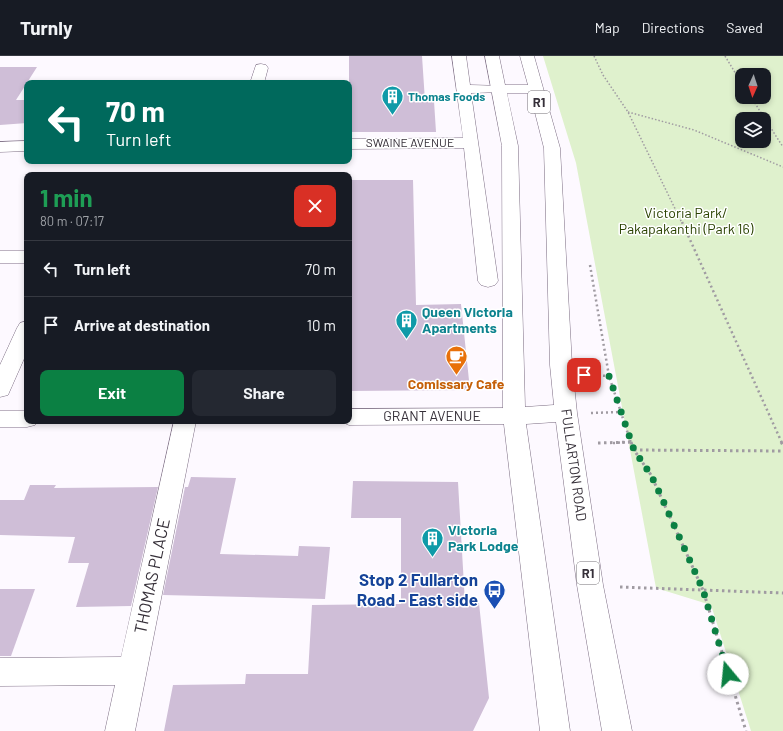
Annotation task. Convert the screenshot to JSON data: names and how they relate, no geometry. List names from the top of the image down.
{
  "streets": {
    "main road": [
      "R1",
      "SWAINE AVENUE",
      "GRANT AVENUE",
      "FULLARTON ROAD",
      "THOMAS PLACE"
    ]
  },
  "crossings": [
    ["GRANT AVENUE", "FULLARTON ROAD"]
  ],
  "parks": ["Victoria Park/ Pakapakanthi (Park 16)"],
  "places": {
    "building": ["Thomas Foods", "Queen Victoria Apartments", "Victoria Park Lodge"],
    "cafe": ["Comissary Cafe"],
    "bus stop": ["Stop 2 Fullarton Road - East side"]
  },
  "north": "bottom",
  "page": {
    "header": "Turnly",
    "nav": ["Map", "Directions", "Saved"],
    "turn": ["70 m", "Turn left"],
    "heading": ["1 min", "80 m · 07:17"],
    "list": [
      {
        "name": "Turn left",
        "value": "70 m"
      },
      {
        "name": "Arrive at destination",
        "value": "10 m"
      }
    ],
    "buttons": ["Exit", "Share"]
  }
}
